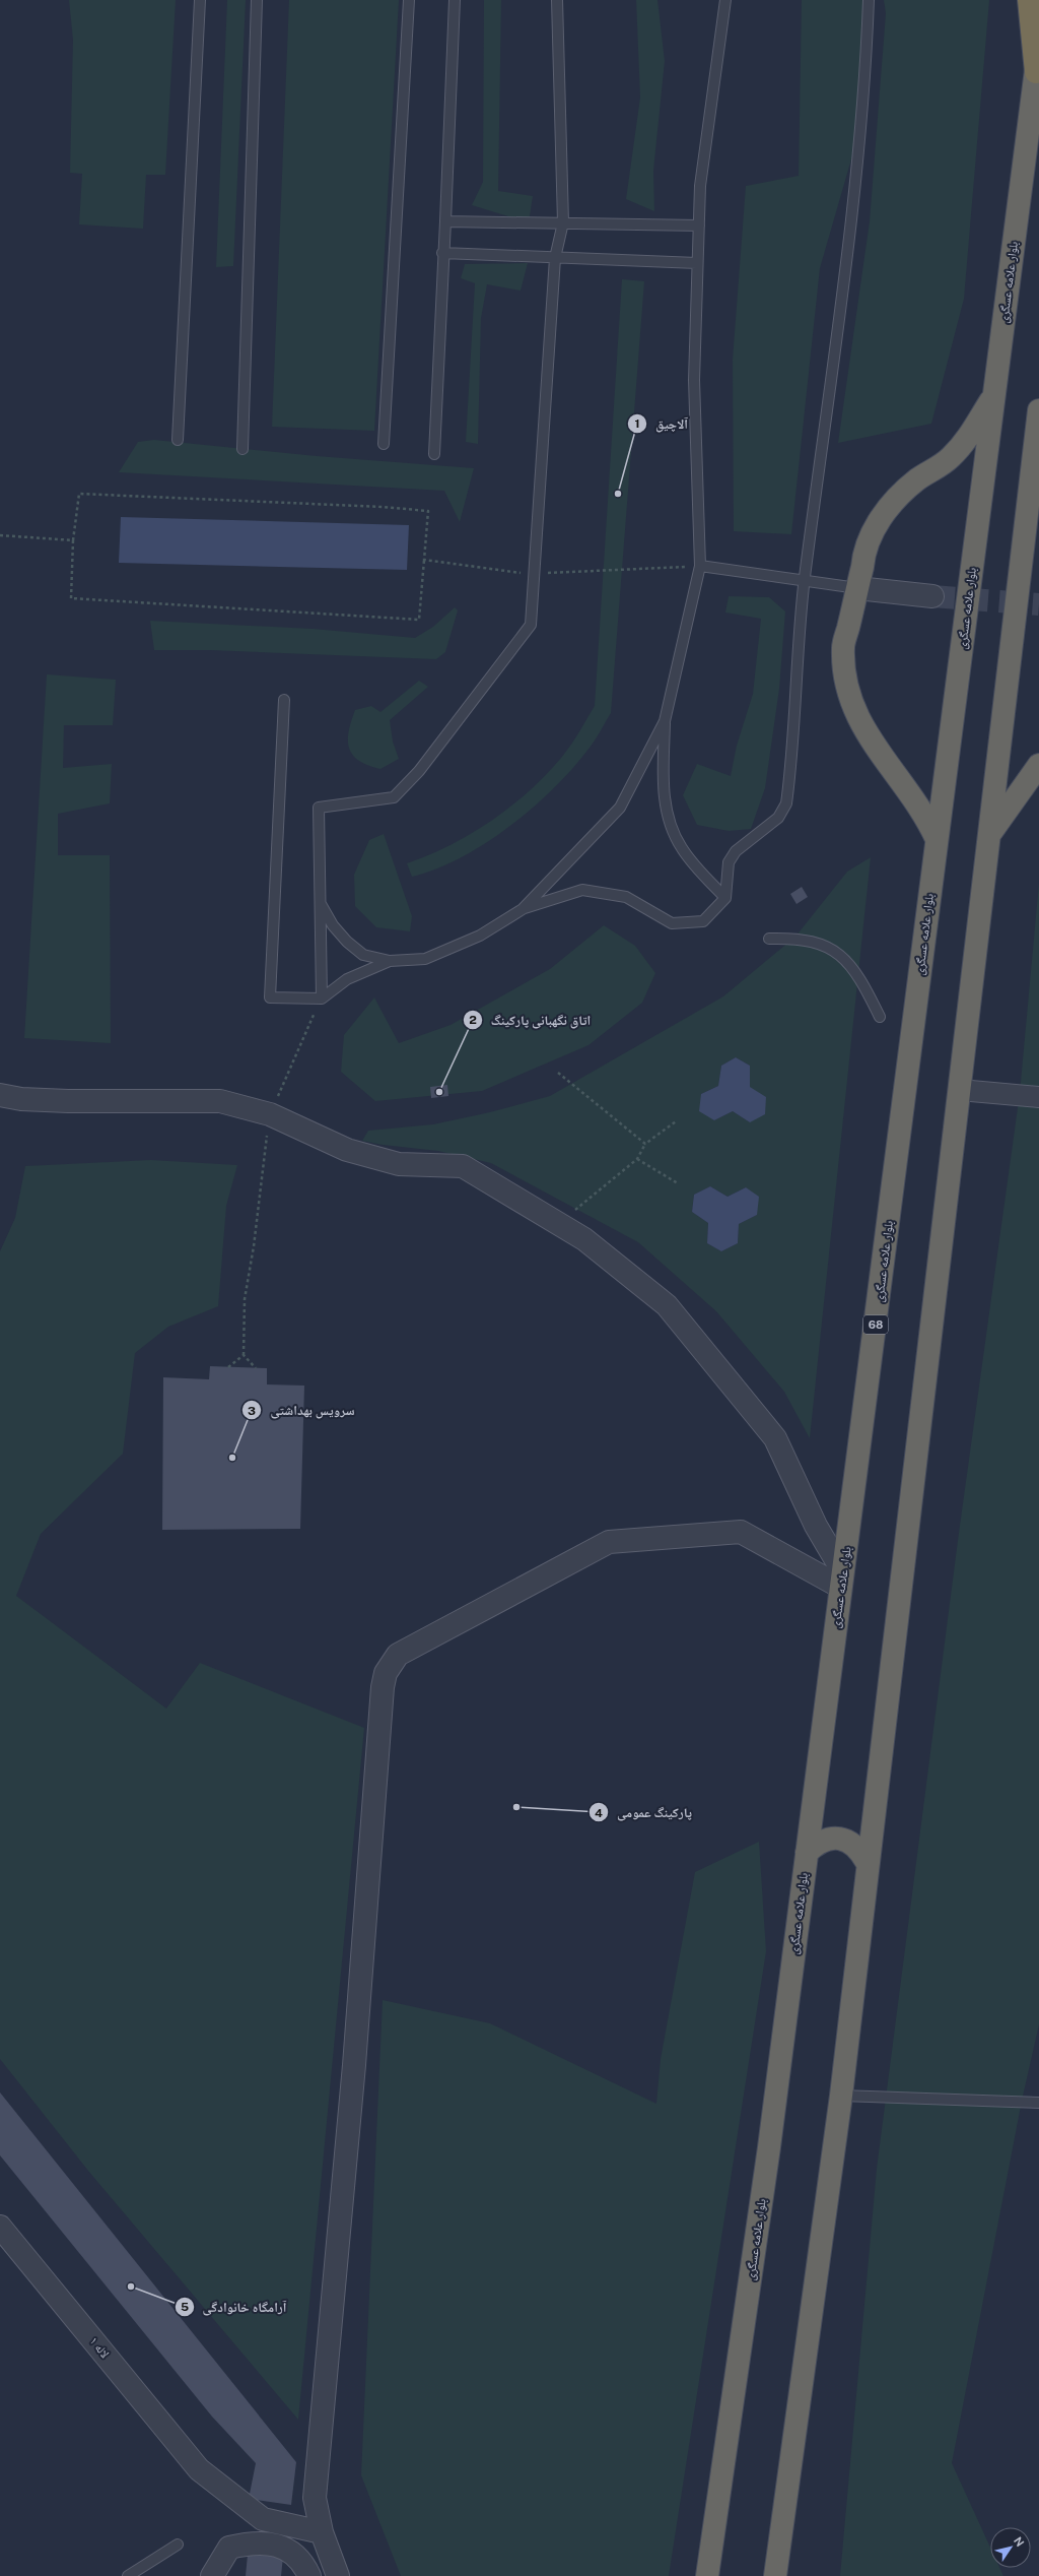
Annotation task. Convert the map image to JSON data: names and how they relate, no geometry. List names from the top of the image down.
{
  "streets": {
    "highway": ["بلوار علامه عسگری", "68"],
    "street": ["لاله ۱"]
  },
  "places": [
    "آلاچیق",
    "اتاق نگهبانی پارکینگ",
    "سرویس بهداشتی",
    "پارکینگ عمومی",
    "آرامگاه خانوادگی"
  ],
  "north": "top right"
}
